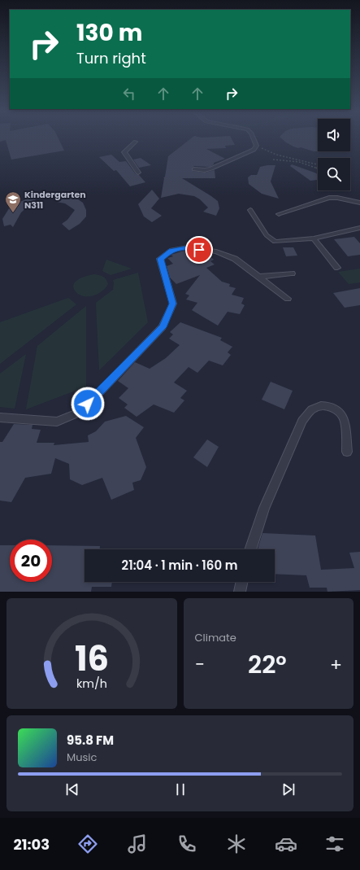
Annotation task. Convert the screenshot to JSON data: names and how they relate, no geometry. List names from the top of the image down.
{
  "places": {
    "school or university": ["Kindergarten N311"]
  },
  "page": {
    "turn": ["130 m", "Turn right"],
    "limit": "20",
    "trip": "21:04 · 1 min · 160 m",
    "tile": "Climate",
    "heat": ["−", "22°", "+"],
    "song": ["95.8 FM", "Music"],
    "tabs": "21:03",
    "gauge": ["16", "km/h"]
  }
}
